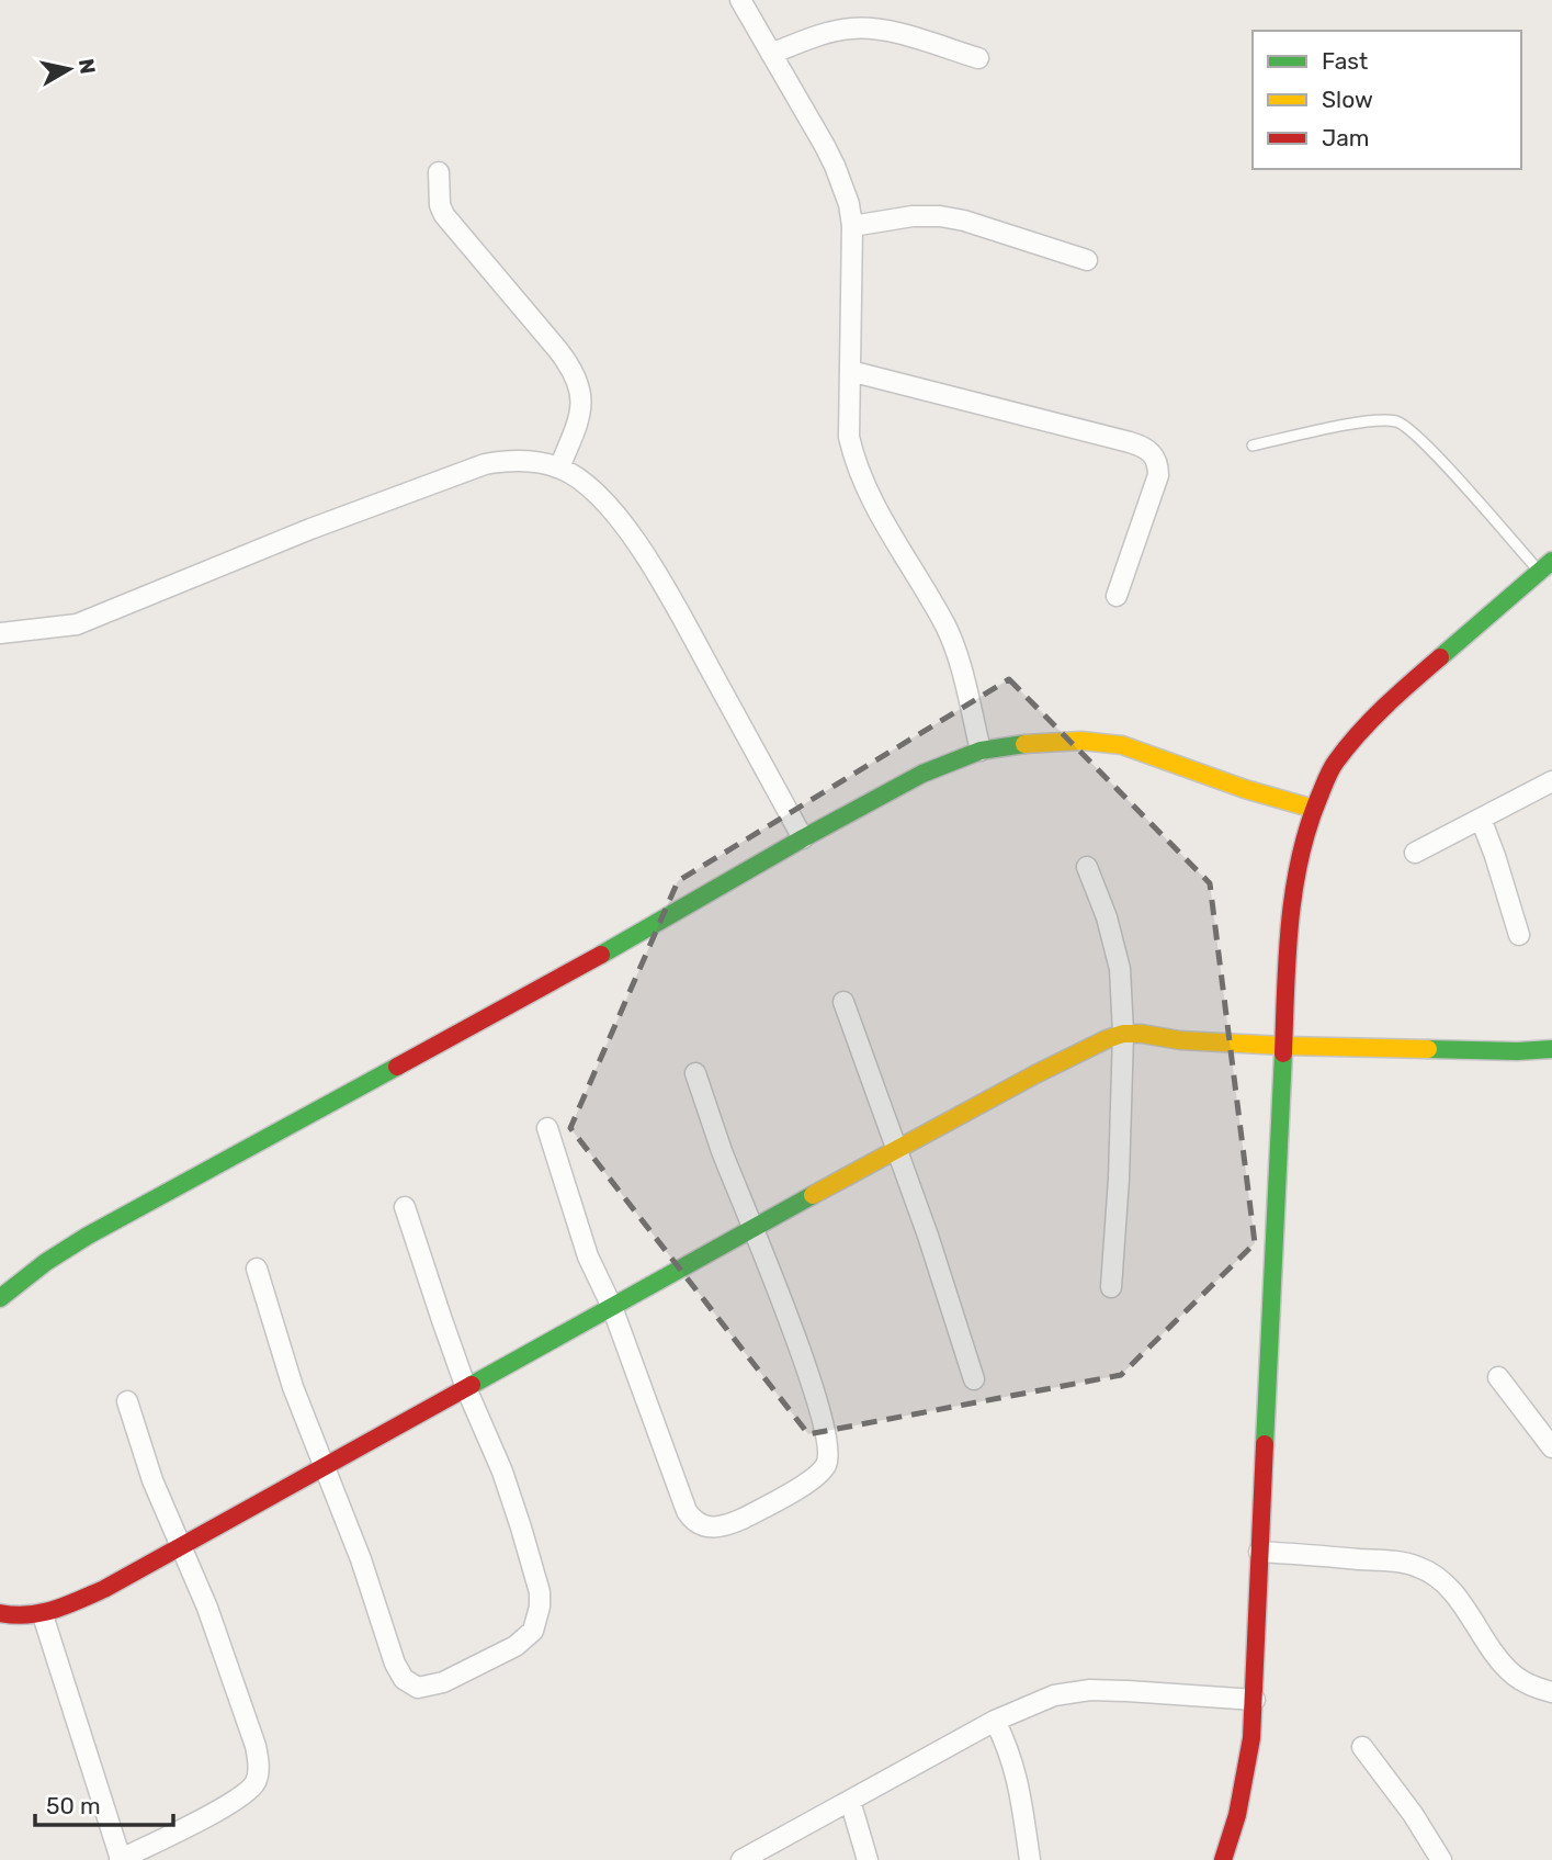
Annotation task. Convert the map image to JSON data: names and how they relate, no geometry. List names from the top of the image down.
{
  "legend": ["Fast", "Slow", "Jam"],
  "scale_bar": "50 m",
  "north": "right"
}
